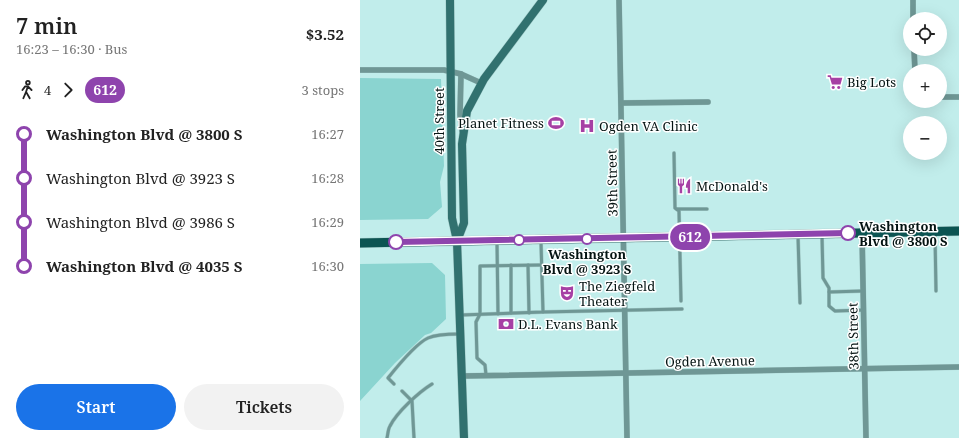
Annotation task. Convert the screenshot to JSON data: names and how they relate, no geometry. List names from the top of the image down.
{
  "streets": {
    "main road": ["40th Street"],
    "street": ["39th Street", "38th Street", "Ogden Avenue"]
  },
  "crossings": [
    ["40th Street", "Ogden Avenue"],
    ["39th Street", "Ogden Avenue"],
    ["38th Street", "Ogden Avenue"]
  ],
  "places": {
    "supermarket": ["Big Lots"],
    "sports": ["Planet Fitness"],
    "hospital": ["Ogden VA Clinic"],
    "restaurant": ["McDonald's"],
    "other": ["Washington Blvd @ 3800 S", "Washington Blvd @ 3923 S"],
    "theatre": ["The Ziegfeld Theater"],
    "bank": ["D.L. Evans Bank"]
  },
  "lines": ["bus line 612"],
  "page": {
    "heading": ["7 min", "16:23 – 16:30 · Bus", "$3.52"],
    "on_map": "612",
    "map_buttons": ["+", "−"],
    "legs": ["4", "612", "3 stops"],
    "list": [
      {
        "name": "Washington Blvd @ 3800 S",
        "value": "16:27"
      },
      {
        "name": "Washington Blvd @ 3923 S",
        "value": "16:28"
      },
      {
        "name": "Washington Blvd @ 3986 S",
        "value": "16:29"
      },
      {
        "name": "Washington Blvd @ 4035 S",
        "value": "16:30"
      }
    ],
    "buttons": ["Start", "Tickets"]
  }
}
